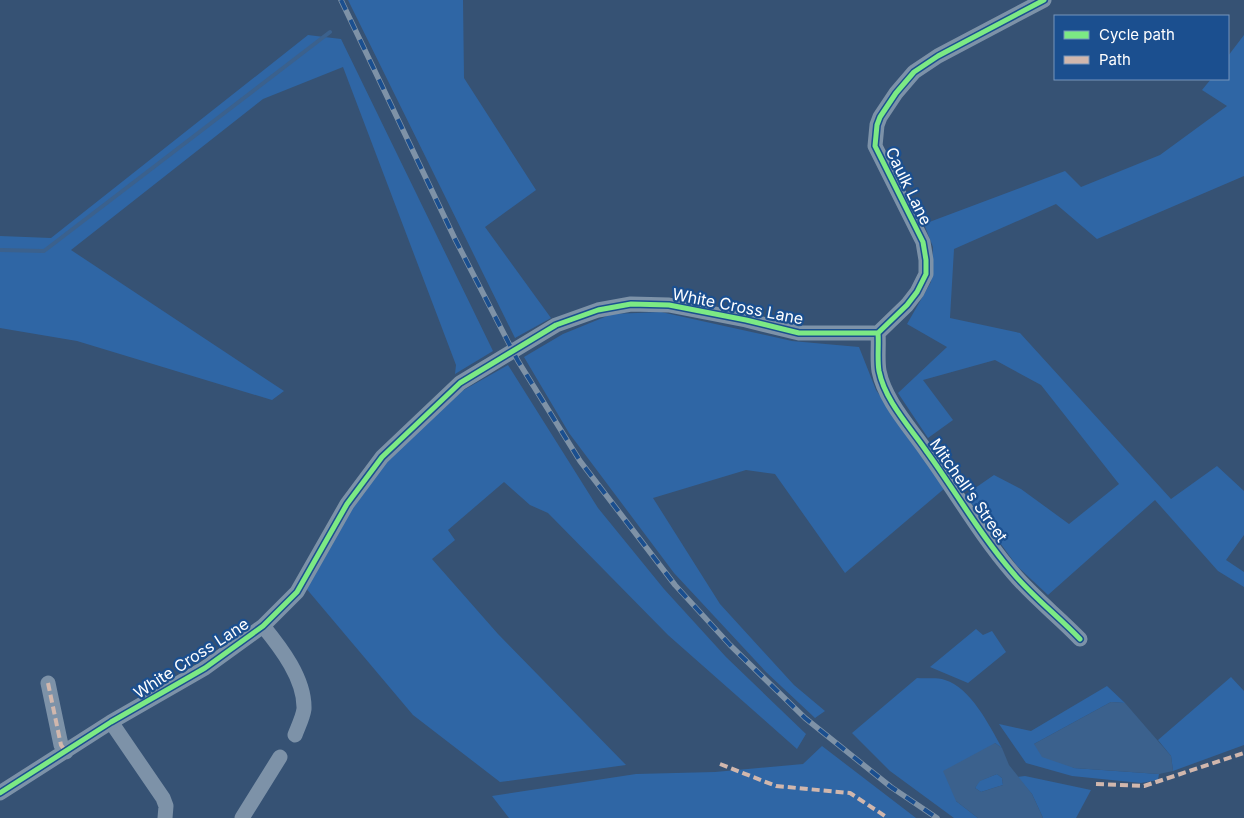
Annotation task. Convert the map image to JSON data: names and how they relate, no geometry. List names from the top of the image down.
{
  "streets": {
    "street": ["Caulk Lane", "White Cross Lane", "Mitchell's Street"]
  },
  "crossings": [
    ["Caulk Lane", "White Cross Lane"],
    ["Caulk Lane", "Mitchell's Street"],
    ["White Cross Lane", "Mitchell's Street"]
  ],
  "legend": ["Cycle path", "Path"]
}
